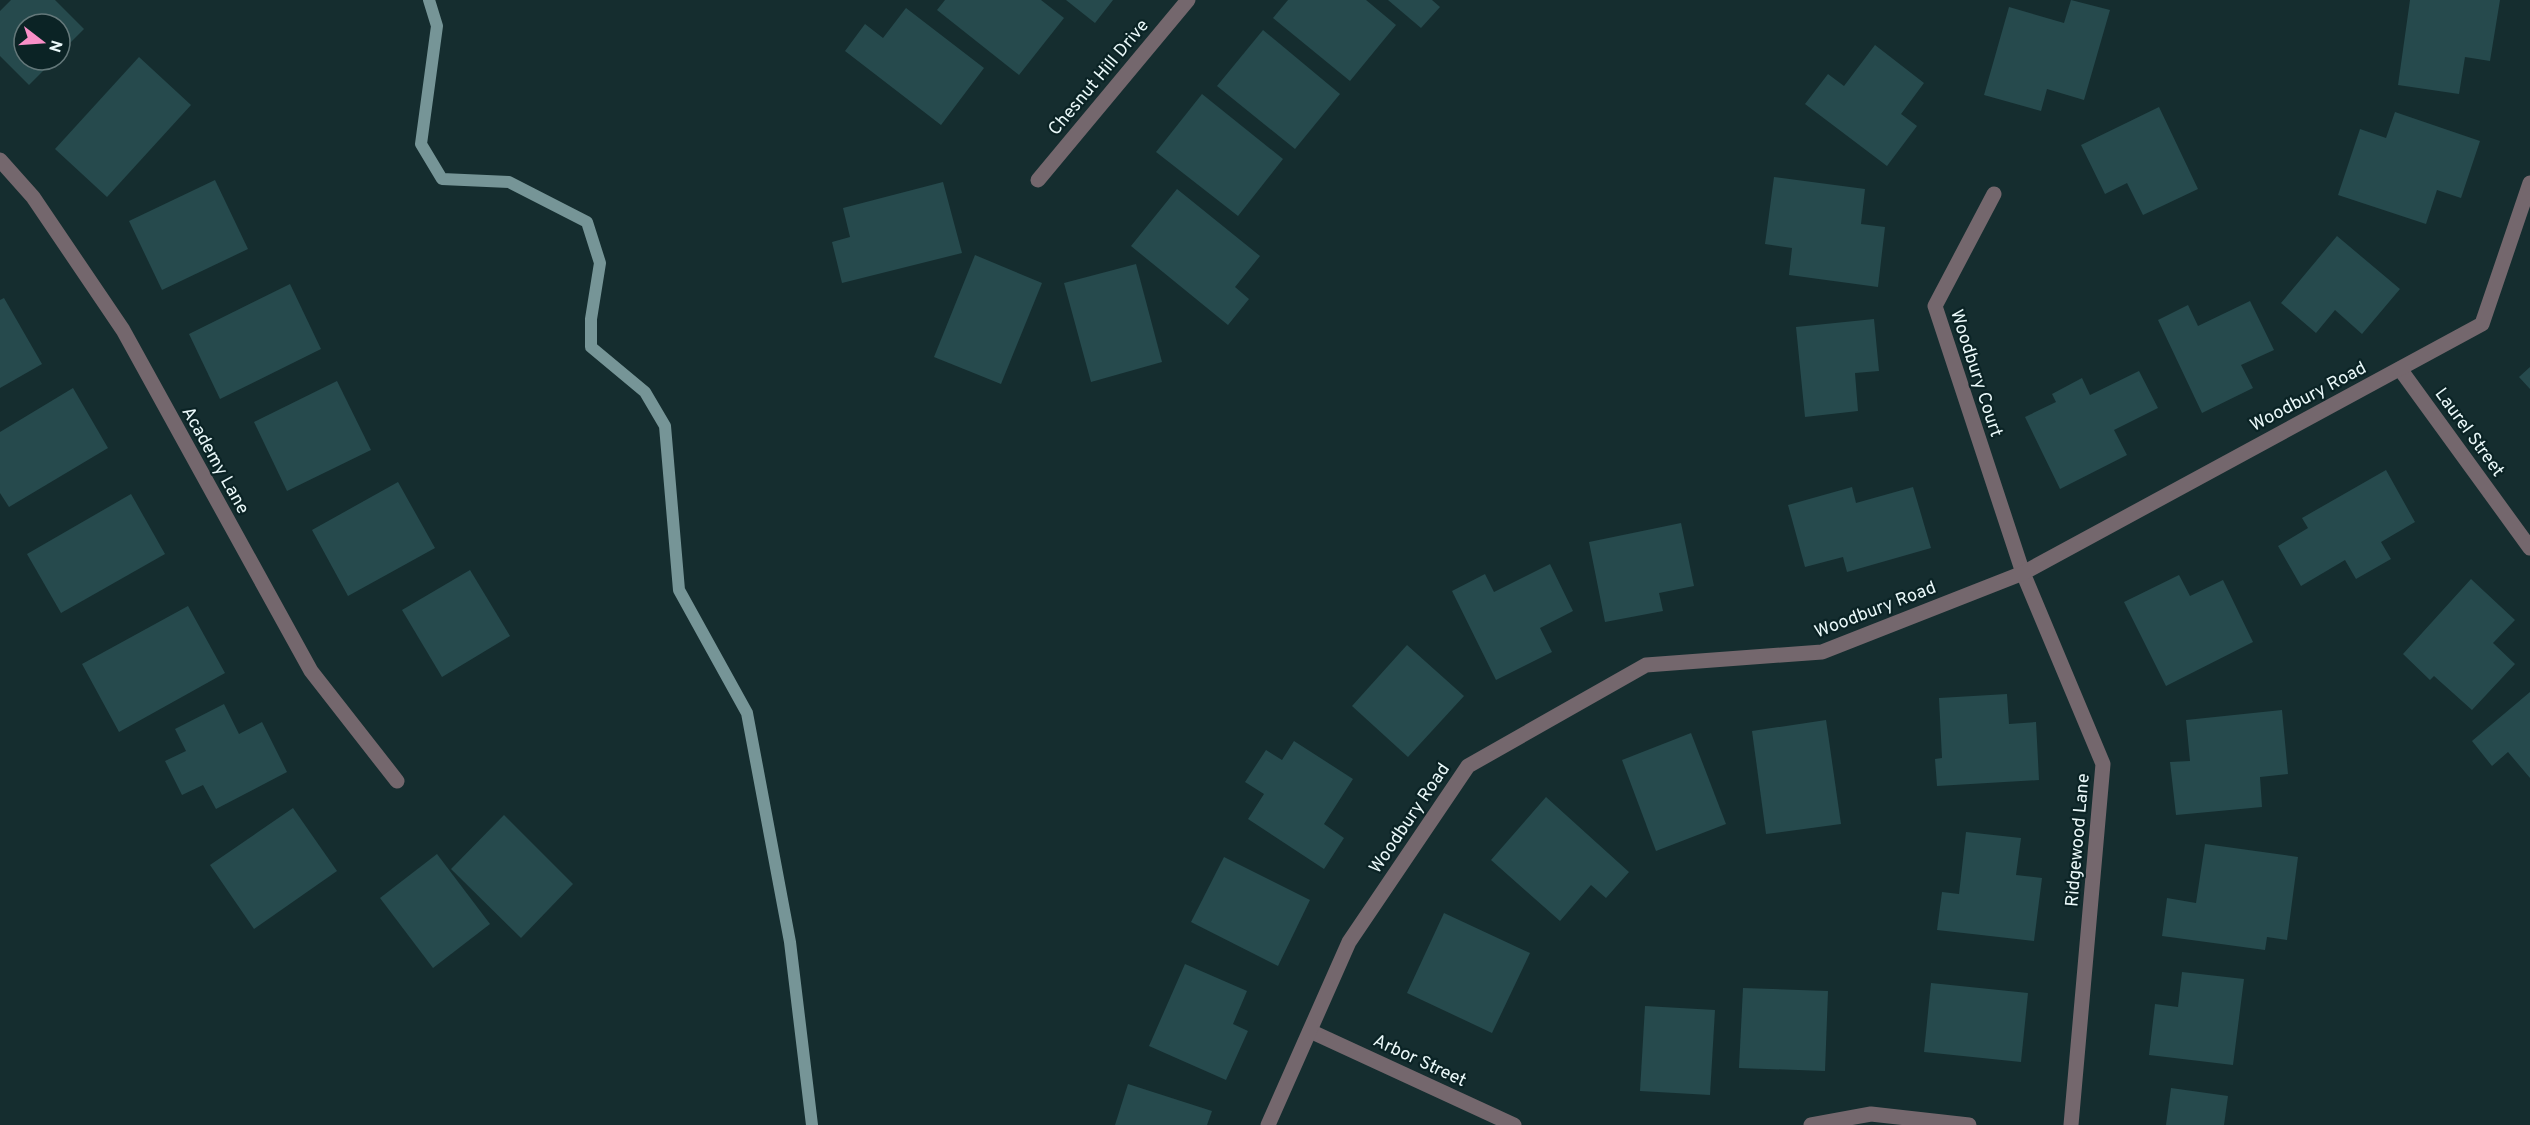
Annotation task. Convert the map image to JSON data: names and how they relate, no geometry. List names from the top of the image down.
{
  "streets": {
    "street": [
      "Chesnut Hill Drive",
      "Woodbury Court",
      "Woodbury Road",
      "Laurel Street",
      "Academy Lane",
      "Ridgewood Lane",
      "Arbor Street"
    ]
  },
  "crossings": [
    ["Woodbury Court", "Woodbury Road"],
    ["Woodbury Court", "Ridgewood Lane"],
    ["Woodbury Road", "Laurel Street"],
    ["Woodbury Road", "Ridgewood Lane"],
    ["Woodbury Road", "Arbor Street"]
  ],
  "north": "right"
}
